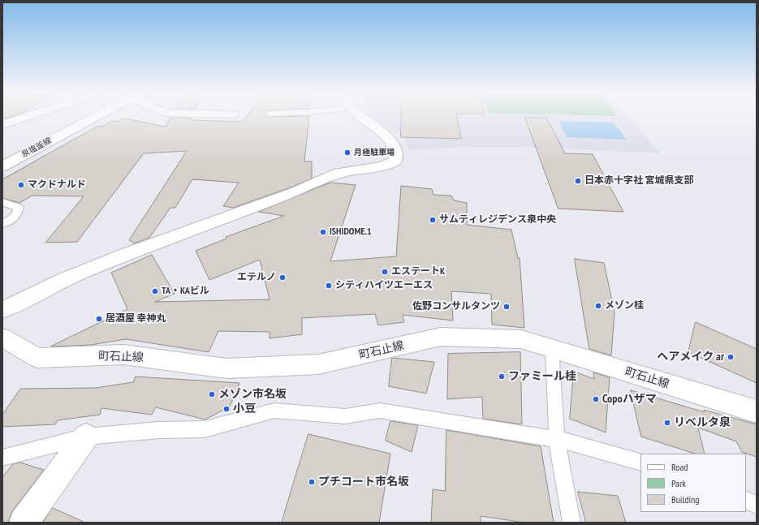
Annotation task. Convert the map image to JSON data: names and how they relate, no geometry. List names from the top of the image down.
{
  "streets": {
    "street": ["泉塩釜線", "町石止線"]
  },
  "places": [
    "月極駐車場",
    "日本赤十字社 宮城県支部",
    "マクドナルド",
    "サムティレジデンス泉中央",
    "ISHIDOME.1",
    "エステートK",
    "エテルノ",
    "シティハイツエーエス",
    "TA・KAビル",
    "メゾン桂",
    "佐野コンサルタンツ",
    "居酒屋 幸神丸",
    "ヘアメイク ar",
    "ファミール桂",
    "メゾン市名坂",
    "Copoハザマ",
    "小豆",
    "リベルタ泉",
    "プチコート市名坂"
  ],
  "legend": ["Road", "Park", "Building"]
}
